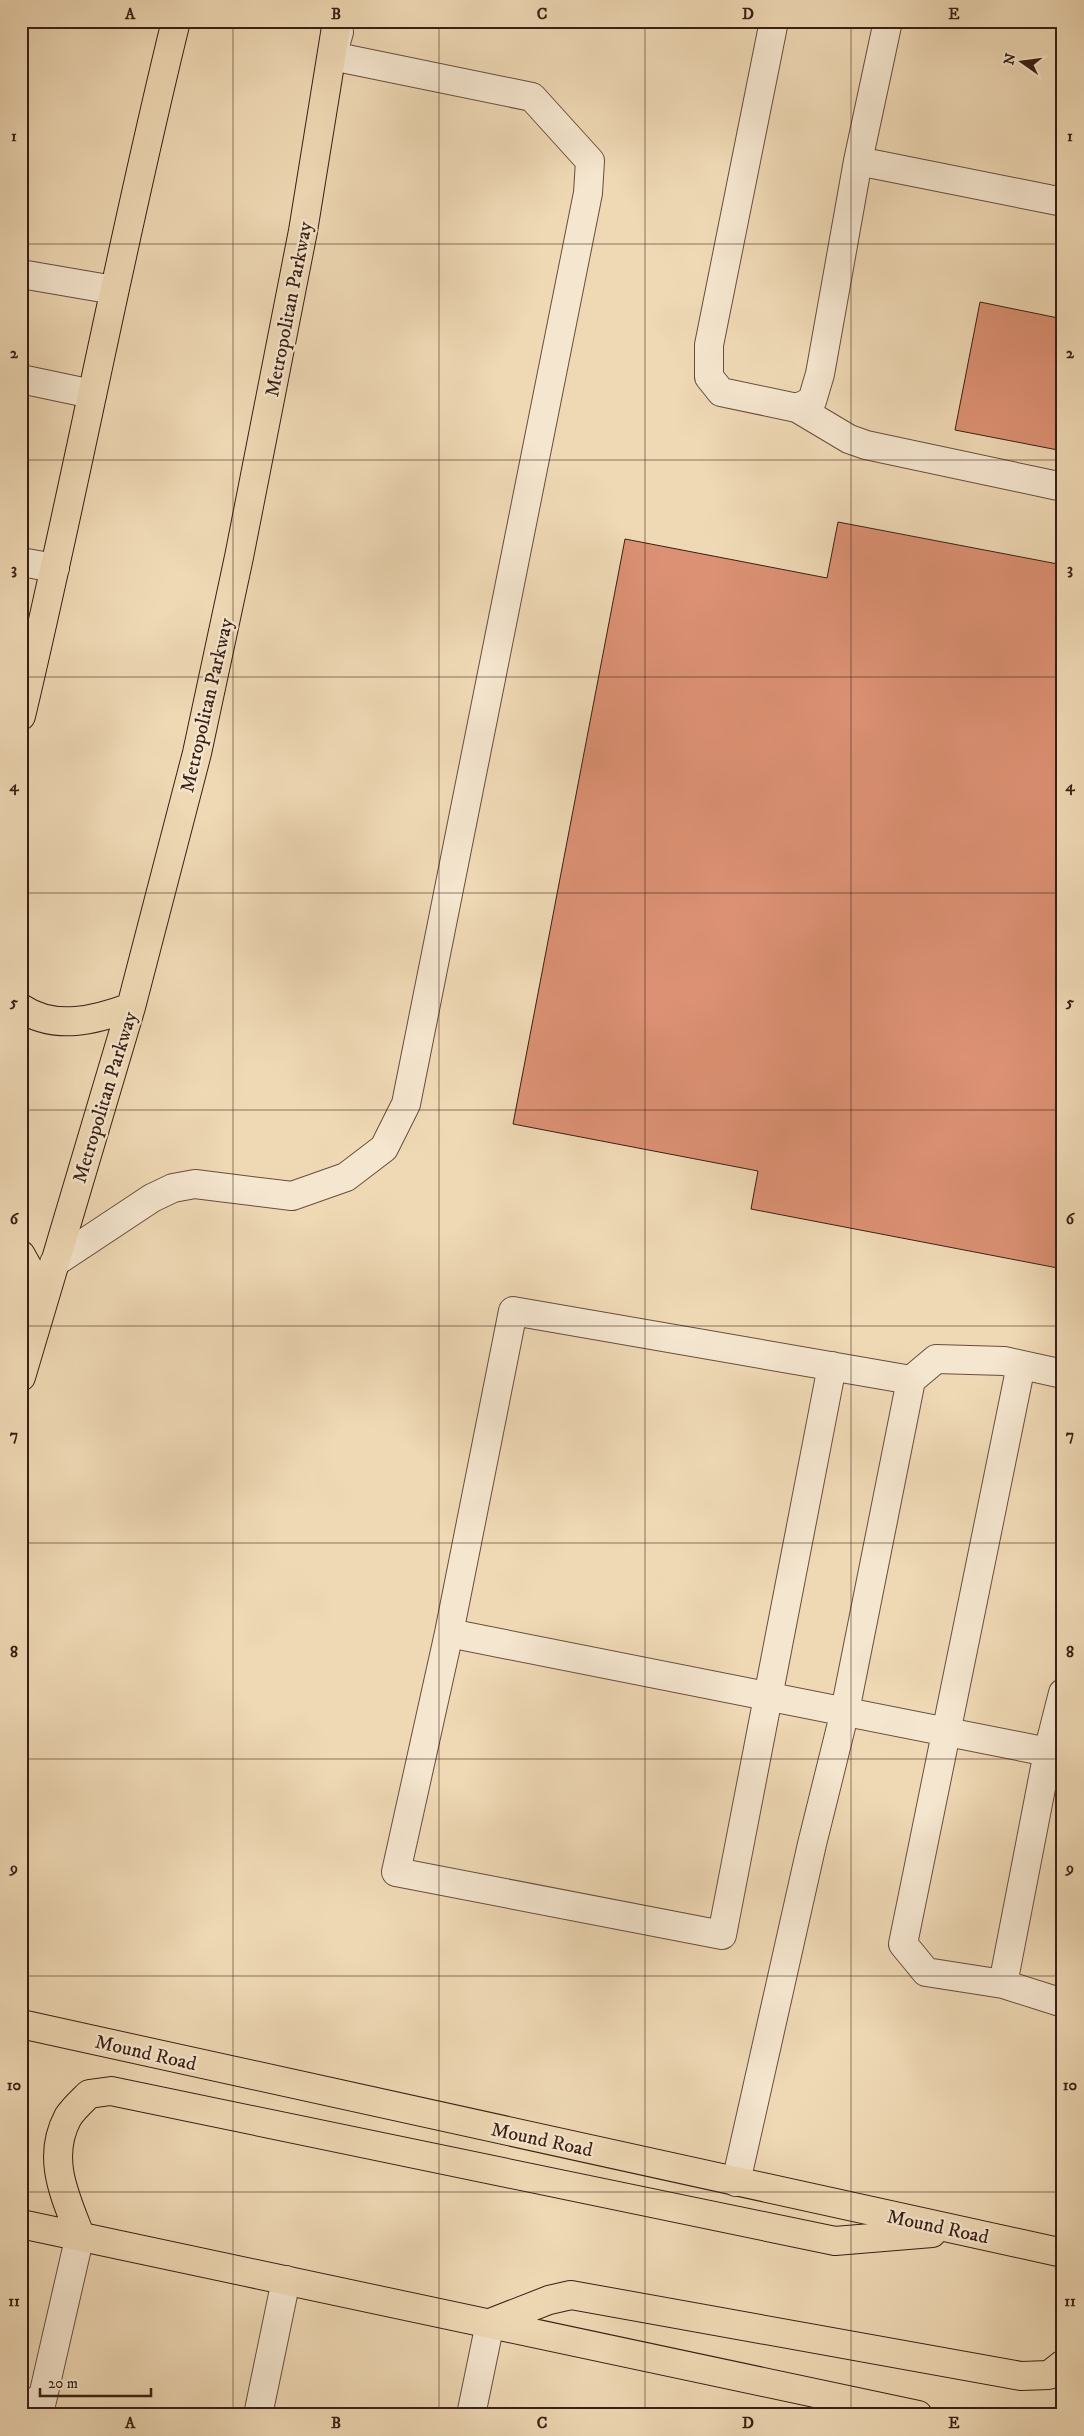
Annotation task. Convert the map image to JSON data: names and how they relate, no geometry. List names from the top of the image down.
{
  "streets": {
    "main road": ["Metropolitan Parkway", "Mound Road"]
  },
  "scale_bar": "20 m",
  "north": "left",
  "grid": {
    "columns": [
      "A",
      "B",
      "C",
      "D",
      "E"
    ],
    "rows": [
      "1",
      "2",
      "3",
      "4",
      "5",
      "6",
      "7",
      "8",
      "9",
      "10",
      "11"
    ]
  }
}
